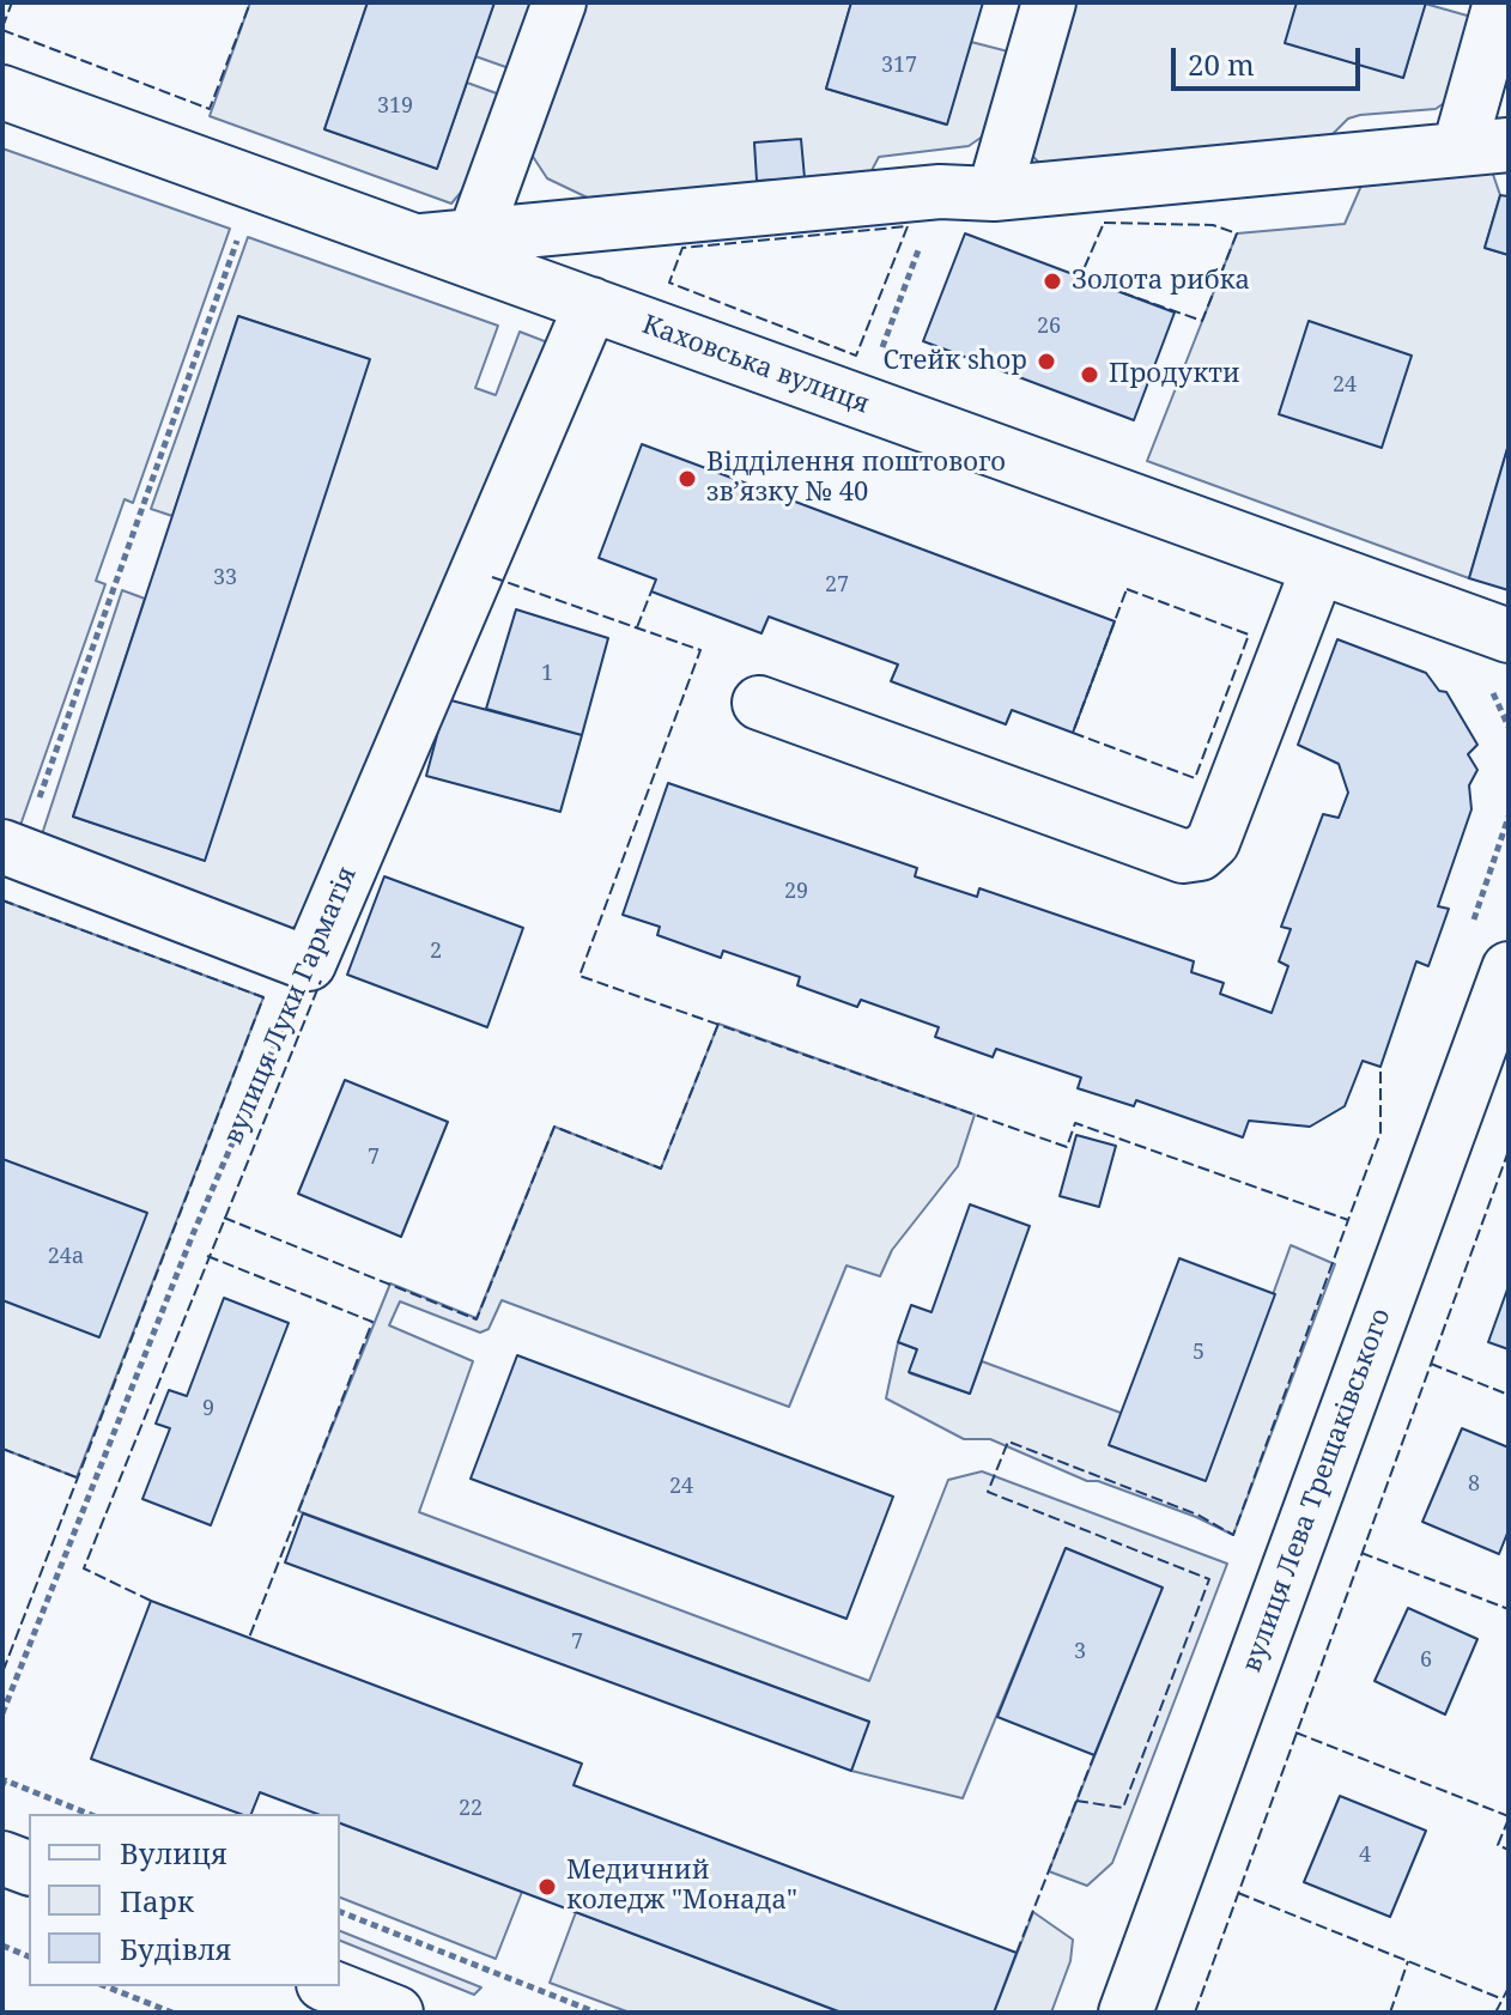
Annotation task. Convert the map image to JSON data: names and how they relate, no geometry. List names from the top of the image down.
{
  "streets": {
    "street": ["Каховська вулиця", "вулиця Луки Гарматія", "вулиця Лева Трещаківського"]
  },
  "crossings": [
    ["Каховська вулиця", "вулиця Луки Гарматія"]
  ],
  "places": [
    "Золота рибка",
    "Стейк shop",
    "Продукти",
    "Відділення поштового зв’язку № 40",
    "Медичний коледж \"Монада\""
  ],
  "house_numbers": [
    "317",
    "319",
    "26",
    "24",
    "33",
    "27",
    "1",
    "29",
    "2",
    "7",
    "24а",
    "5",
    "9",
    "8",
    "24",
    "7",
    "3",
    "6",
    "22",
    "4"
  ],
  "legend": ["Вулиця", "Парк", "Будівля"],
  "scale_bar": "20 m"
}
